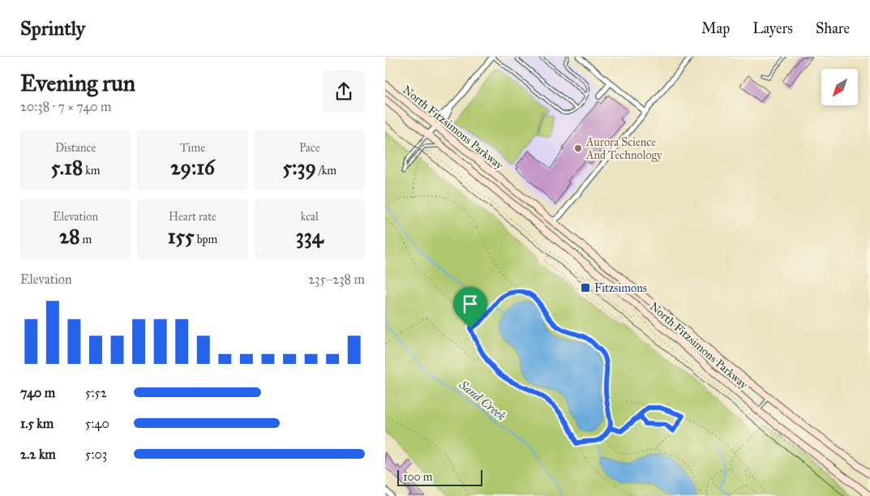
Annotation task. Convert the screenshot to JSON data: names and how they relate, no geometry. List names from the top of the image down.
{
  "streets": {
    "main road": ["North Fitzsimons Parkway"]
  },
  "water": ["Sand Creek"],
  "places": {
    "other": ["Aurora Science And Technology"],
    "transit": ["Fitzsimons"]
  },
  "scale_bar": "100 m",
  "north": "bottom left",
  "page": {
    "header": "Sprintly",
    "nav": ["Map", "Layers", "Share"],
    "heading": ["Evening run", "20:38 · 7 × 740 m"],
    "stats": [
      ["Distance", "5.18 km"],
      ["Time", "29:16"],
      ["Pace", "5:39 /km"],
      ["Elevation", "28 m"],
      ["Heart rate", "155 bpm"],
      ["kcal", "334"]
    ],
    "chart": ["Elevation", "235–238 m"],
    "list": [
      {
        "name": "740 m",
        "note": "5:52"
      },
      {
        "name": "1.5 km",
        "note": "5:40"
      },
      {
        "name": "2.2 km",
        "note": "5:03"
      }
    ],
    "scale": "100 m"
  }
}
